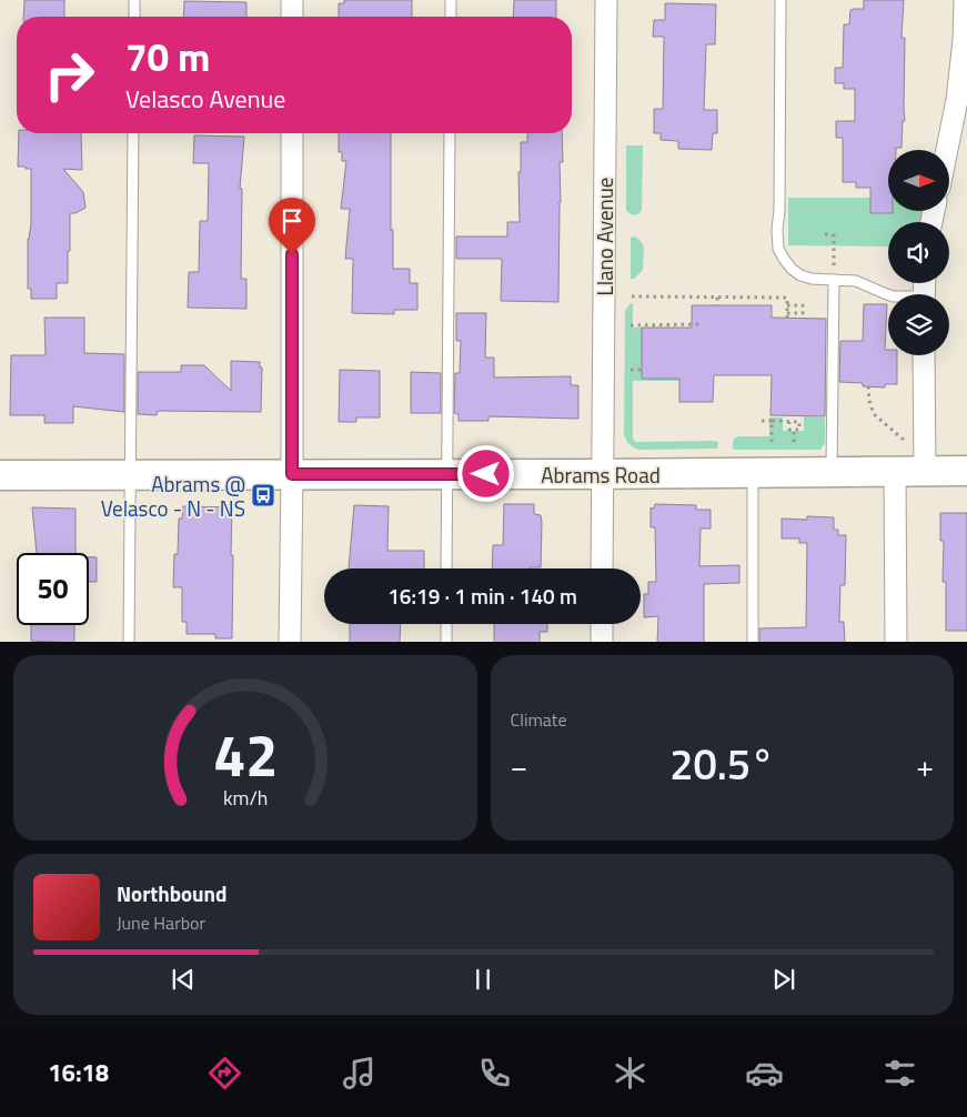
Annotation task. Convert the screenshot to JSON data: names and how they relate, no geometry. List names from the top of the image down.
{
  "streets": {
    "main road": ["Abrams Road"],
    "street": ["Llano Avenue"]
  },
  "crossings": [
    ["Llano Avenue", "Abrams Road"]
  ],
  "places": {
    "bus stop": ["Abrams @ Velasco - N - NS"]
  },
  "north": "right",
  "page": {
    "turn": ["70 m", "Velasco Avenue"],
    "limit": "50",
    "trip": "16:19 · 1 min · 140 m",
    "tile": "Climate",
    "heat": ["−", "20.5°", "+"],
    "song": ["Northbound", "June Harbor"],
    "tabs": "16:18",
    "gauge": ["42", "km/h"]
  }
}
